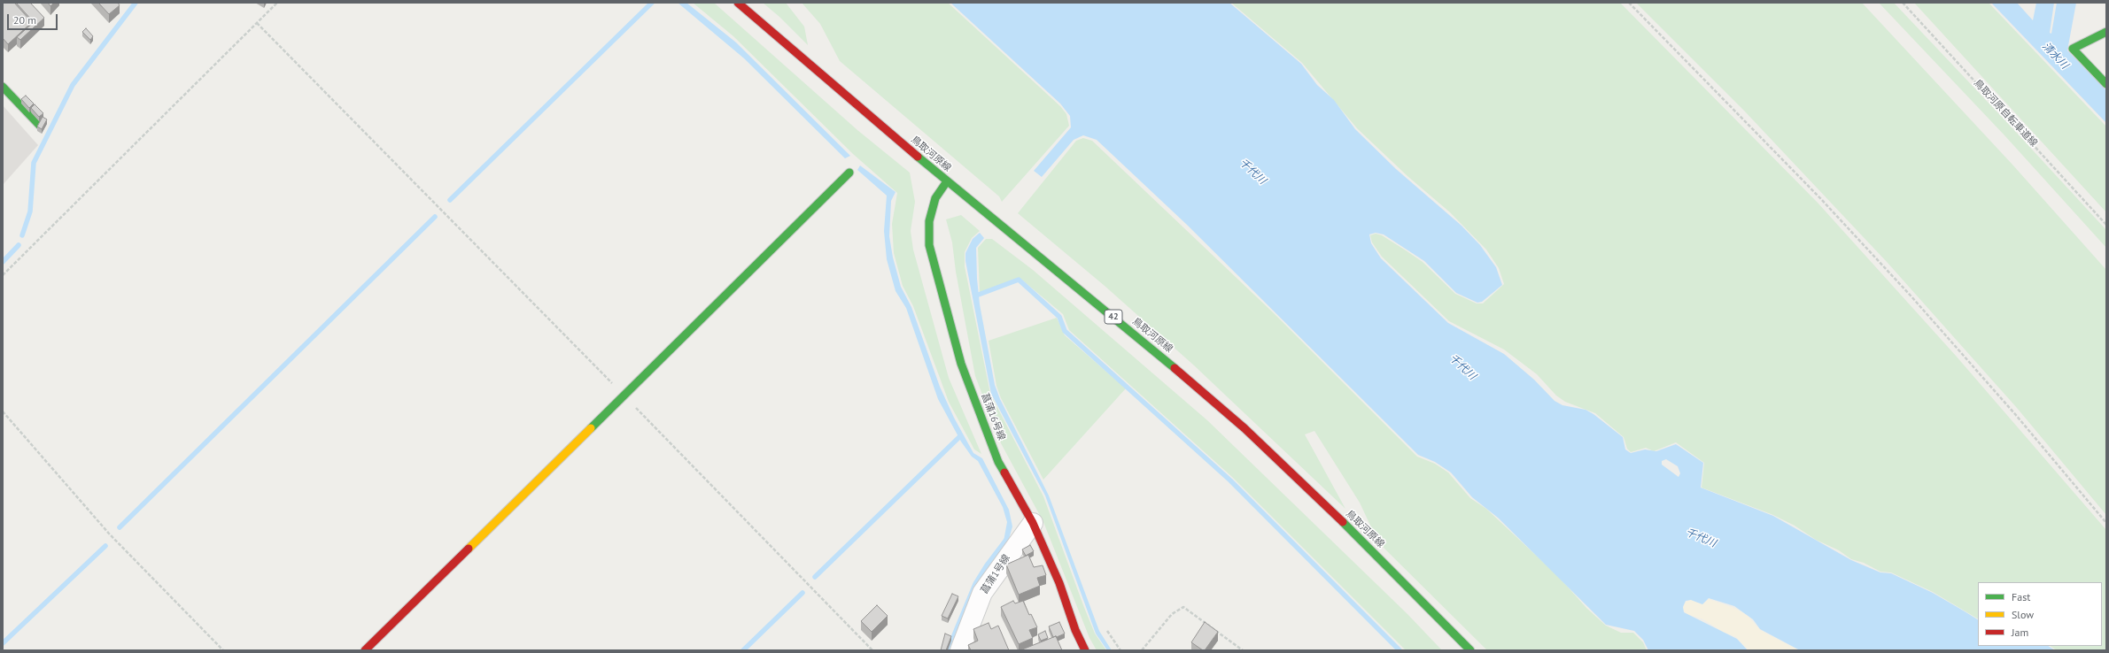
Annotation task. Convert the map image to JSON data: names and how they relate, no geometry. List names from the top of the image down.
{
  "streets": {
    "street": [
      "鳥取河原線",
      "42",
      "菖蒲16号線",
      "菖蒲1号線"
    ],
    "path": ["鳥取河原自転車道線"]
  },
  "crossings": [
    ["鳥取河原線", "菖蒲16号線"],
    ["菖蒲16号線", "菖蒲1号線"]
  ],
  "water": ["清水川", "千代川"],
  "legend": ["Fast", "Slow", "Jam"],
  "scale_bar": "20 m"
}
